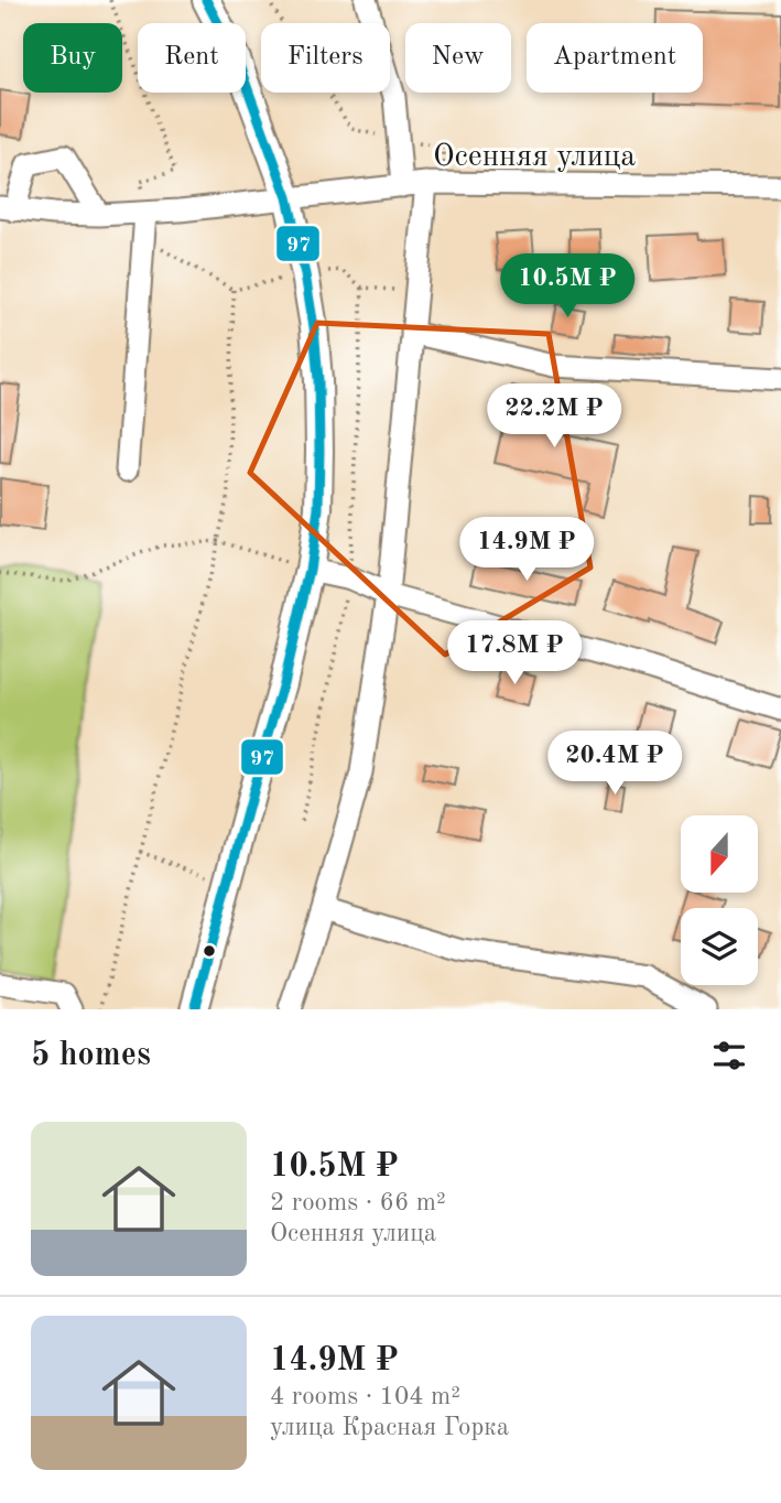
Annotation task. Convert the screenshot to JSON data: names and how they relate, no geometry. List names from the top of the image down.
{
  "streets": {
    "street": ["Осенняя улица"]
  },
  "lines": ["transit line 97"],
  "north": "bottom",
  "page": {
    "chip": [
      "Buy",
      "Rent",
      "Filters",
      "New",
      "Apartment"
    ],
    "price": [
      "10.5M ₽",
      "22.2M ₽",
      "14.9M ₽",
      "17.8M ₽",
      "20.4M ₽"
    ],
    "heading": "5 homes",
    "list": [
      {
        "name": "10.5M ₽",
        "note": "2 rooms · 66 m² · Осенняя улица"
      },
      {
        "name": "14.9M ₽",
        "note": "4 rooms · 104 m² · улица Красная Горка"
      }
    ]
  }
}
